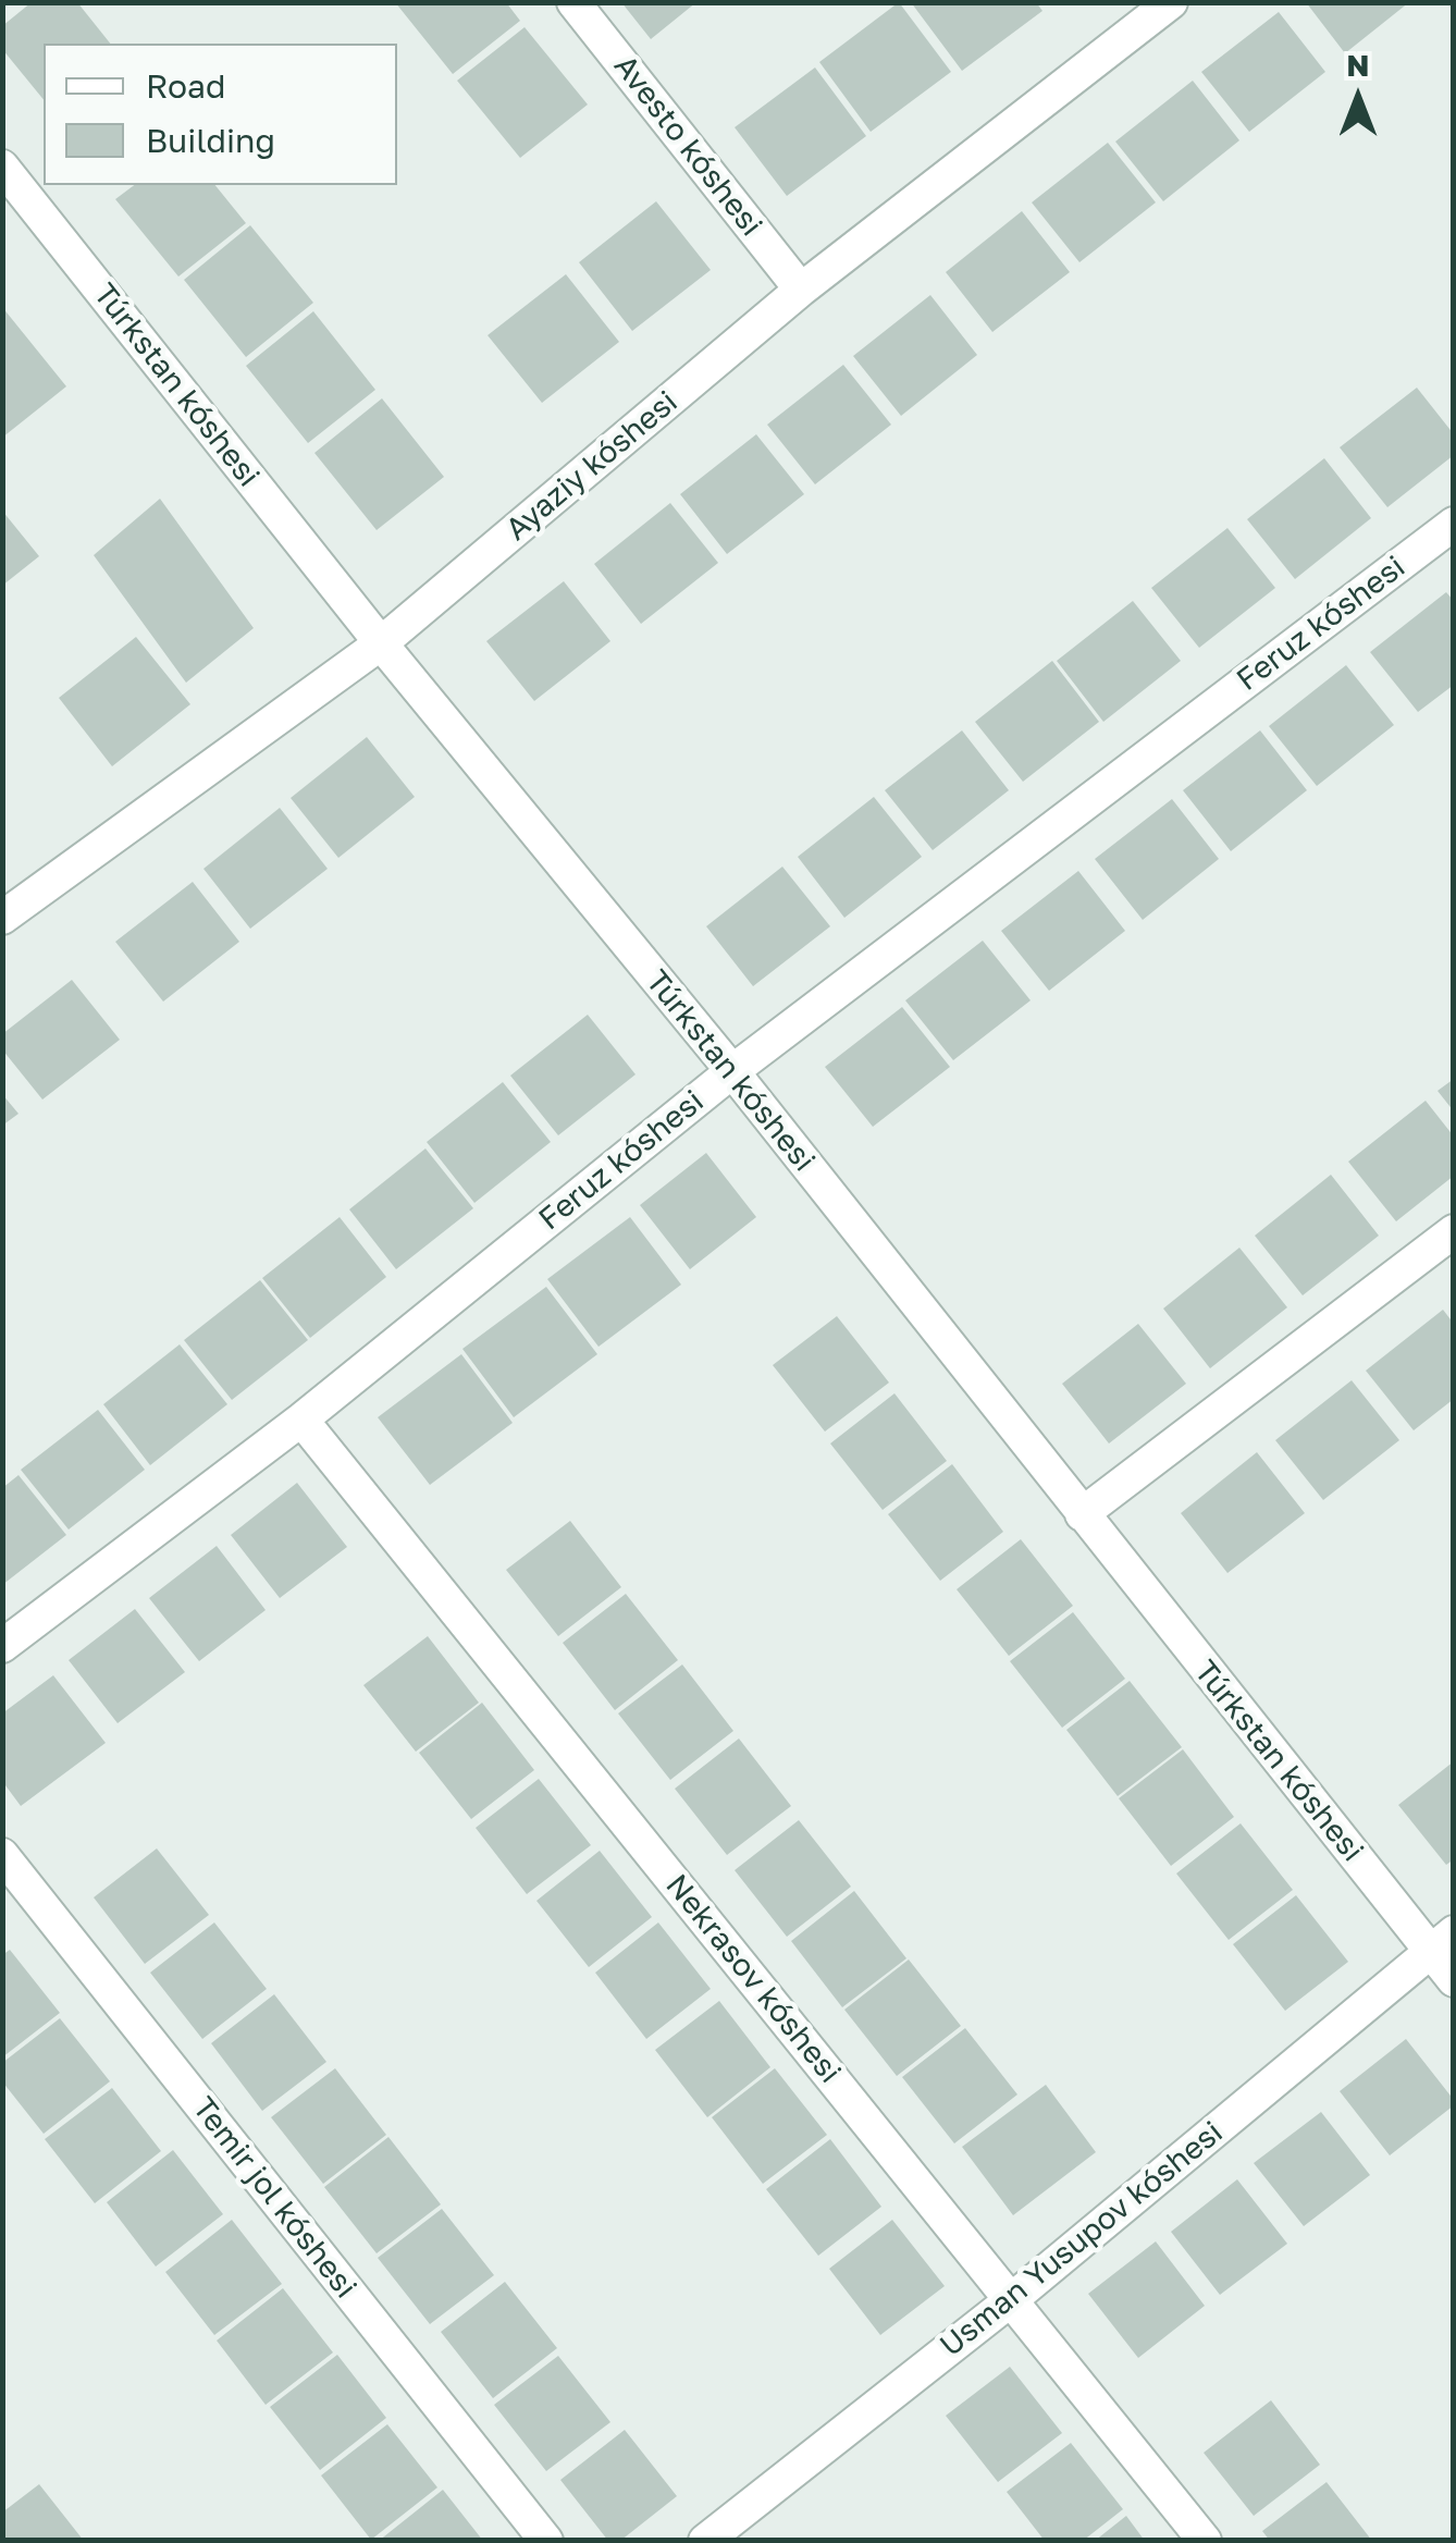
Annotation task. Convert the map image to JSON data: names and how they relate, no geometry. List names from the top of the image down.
{
  "streets": {
    "street": [
      "Avesto kóshesi",
      "Túrkstan kóshesi",
      "Ayaziy kóshesi",
      "Feruz kóshesi",
      "Nekrasov kóshesi",
      "Temir jol kóshesi",
      "Usman Yusupov kóshesi"
    ]
  },
  "crossings": [
    ["Avesto kóshesi", "Ayaziy kóshesi"],
    ["Túrkstan kóshesi", "Ayaziy kóshesi"],
    ["Túrkstan kóshesi", "Feruz kóshesi"],
    ["Túrkstan kóshesi", "Usman Yusupov kóshesi"],
    ["Feruz kóshesi", "Nekrasov kóshesi"],
    ["Nekrasov kóshesi", "Usman Yusupov kóshesi"]
  ],
  "legend": ["Road", "Building"],
  "north": "top"
}
